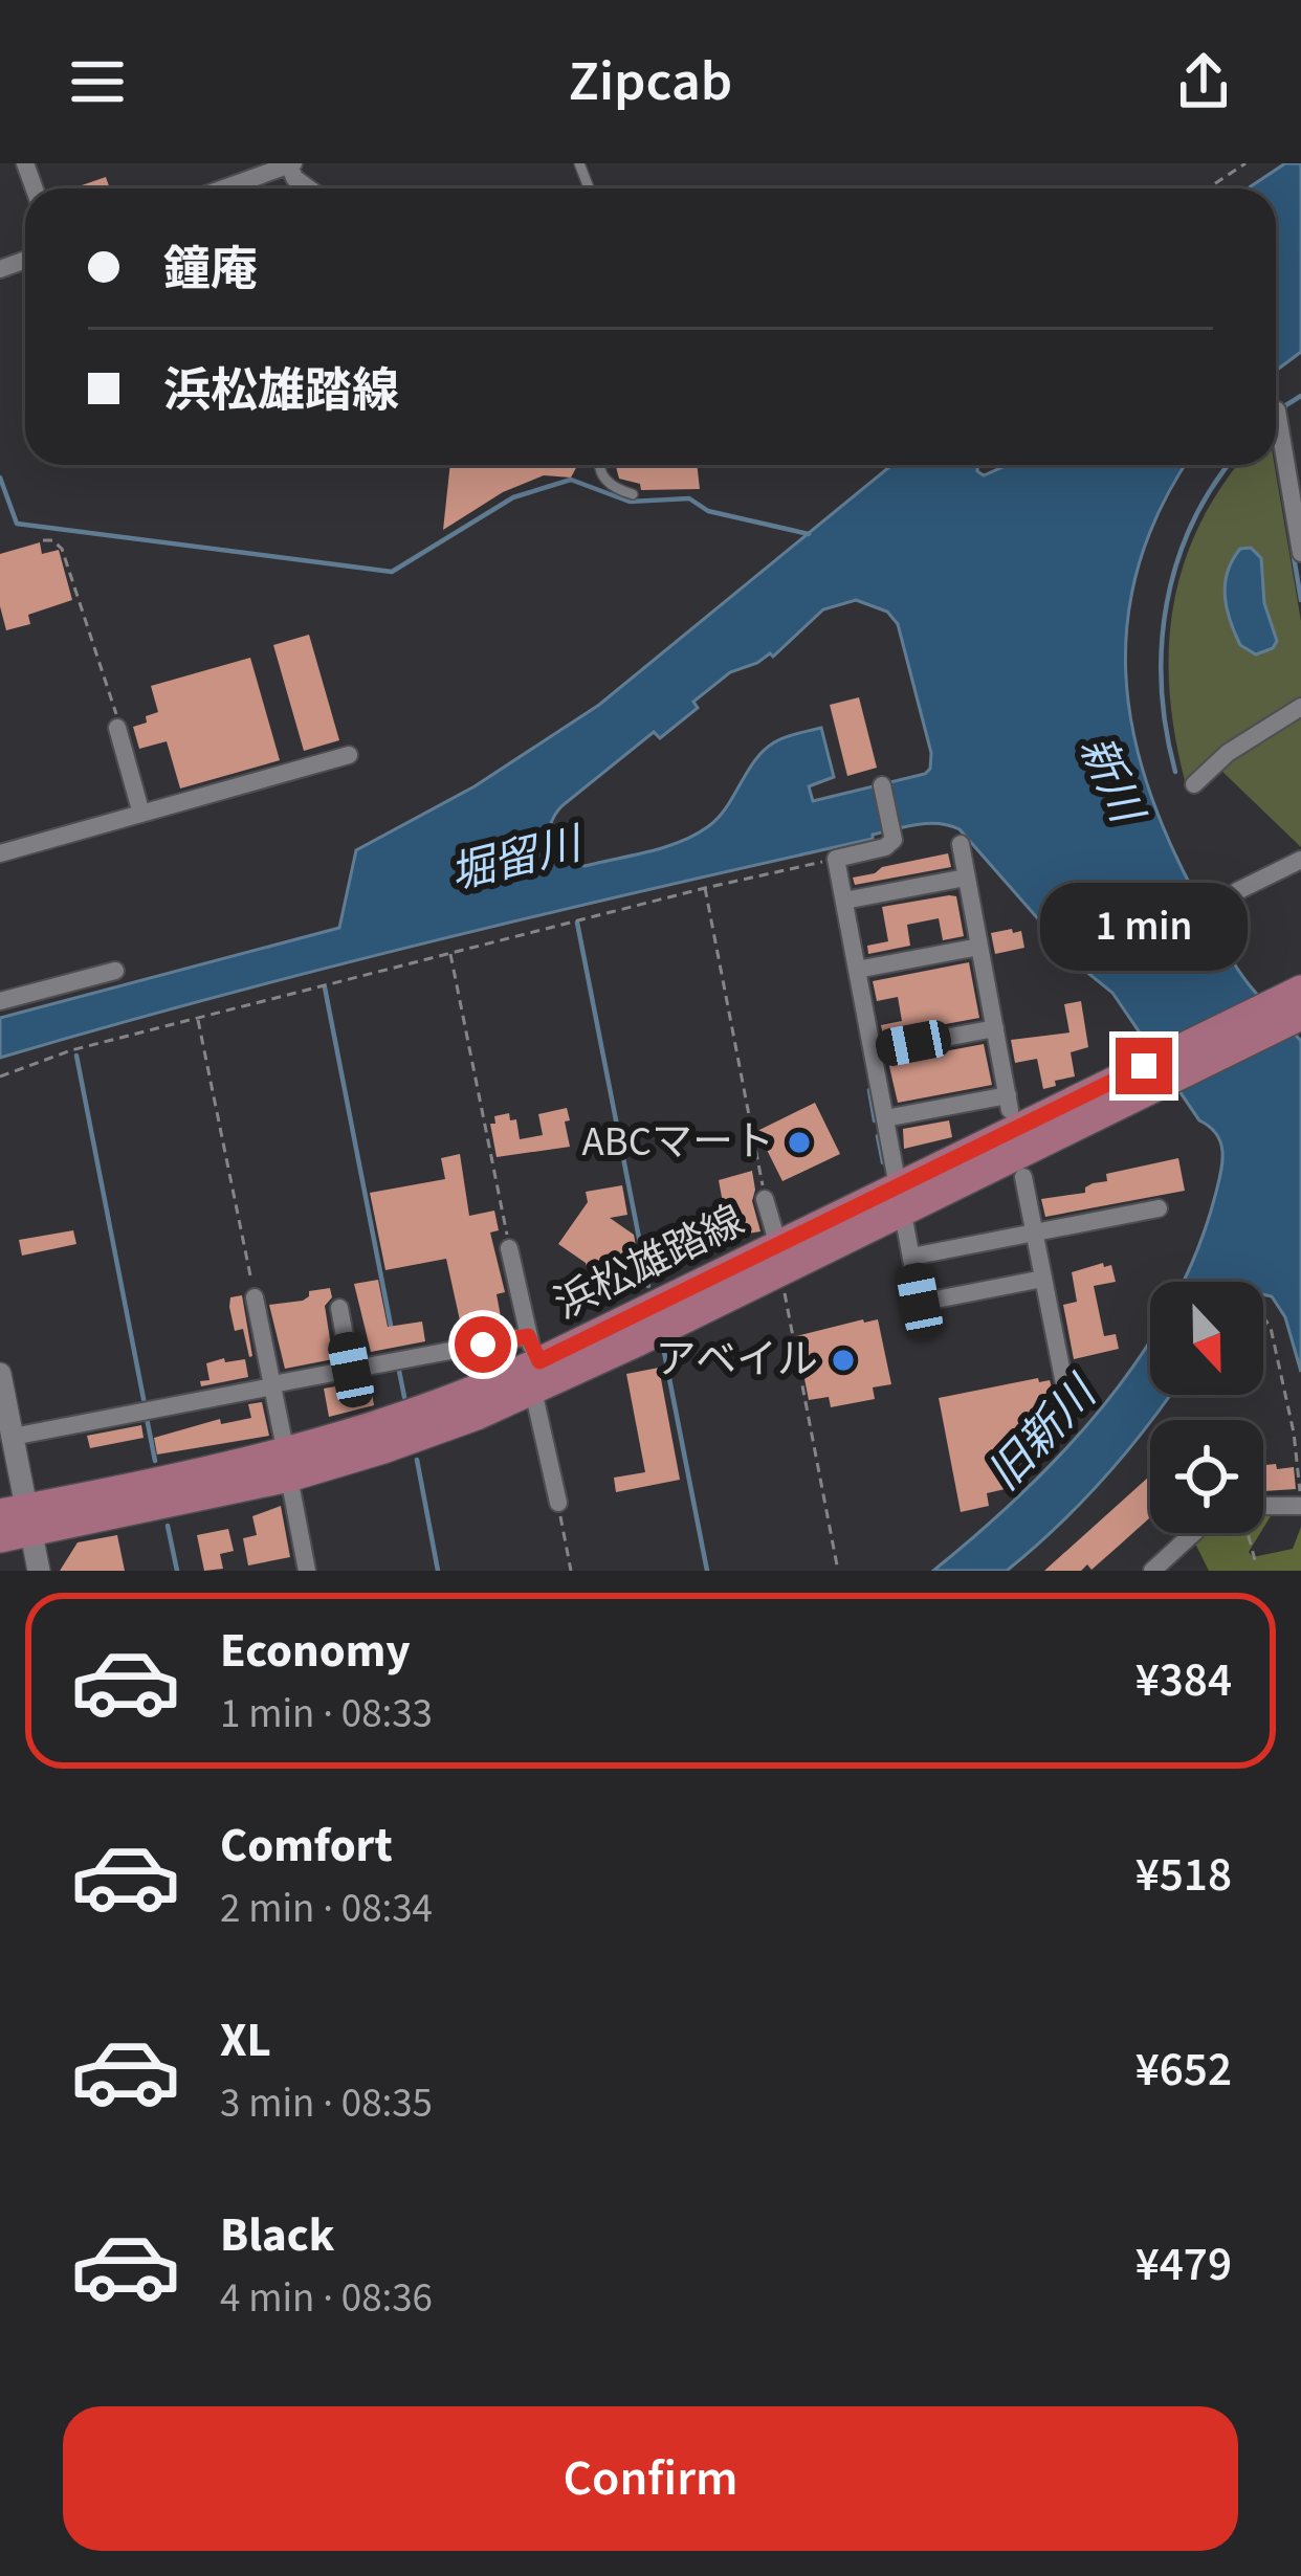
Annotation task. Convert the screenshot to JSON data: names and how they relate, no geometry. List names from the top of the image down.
{
  "streets": {
    "main road": ["浜松雄踏線"]
  },
  "water": ["新川", "堀留川", "旧新川"],
  "places": ["ABCマート", "アベイル"],
  "north": "bottom",
  "page": {
    "header": "Zipcab",
    "banner": ["鐘庵", "浜松雄踏線"],
    "bubble": "1 min",
    "list": [
      {
        "name": "Economy",
        "note": "1 min · 08:33",
        "value": "¥384"
      },
      {
        "name": "Comfort",
        "note": "2 min · 08:34",
        "value": "¥518"
      },
      {
        "name": "XL",
        "note": "3 min · 08:35",
        "value": "¥652"
      },
      {
        "name": "Black",
        "note": "4 min · 08:36",
        "value": "¥479"
      }
    ],
    "buttons": "Confirm"
  }
}
